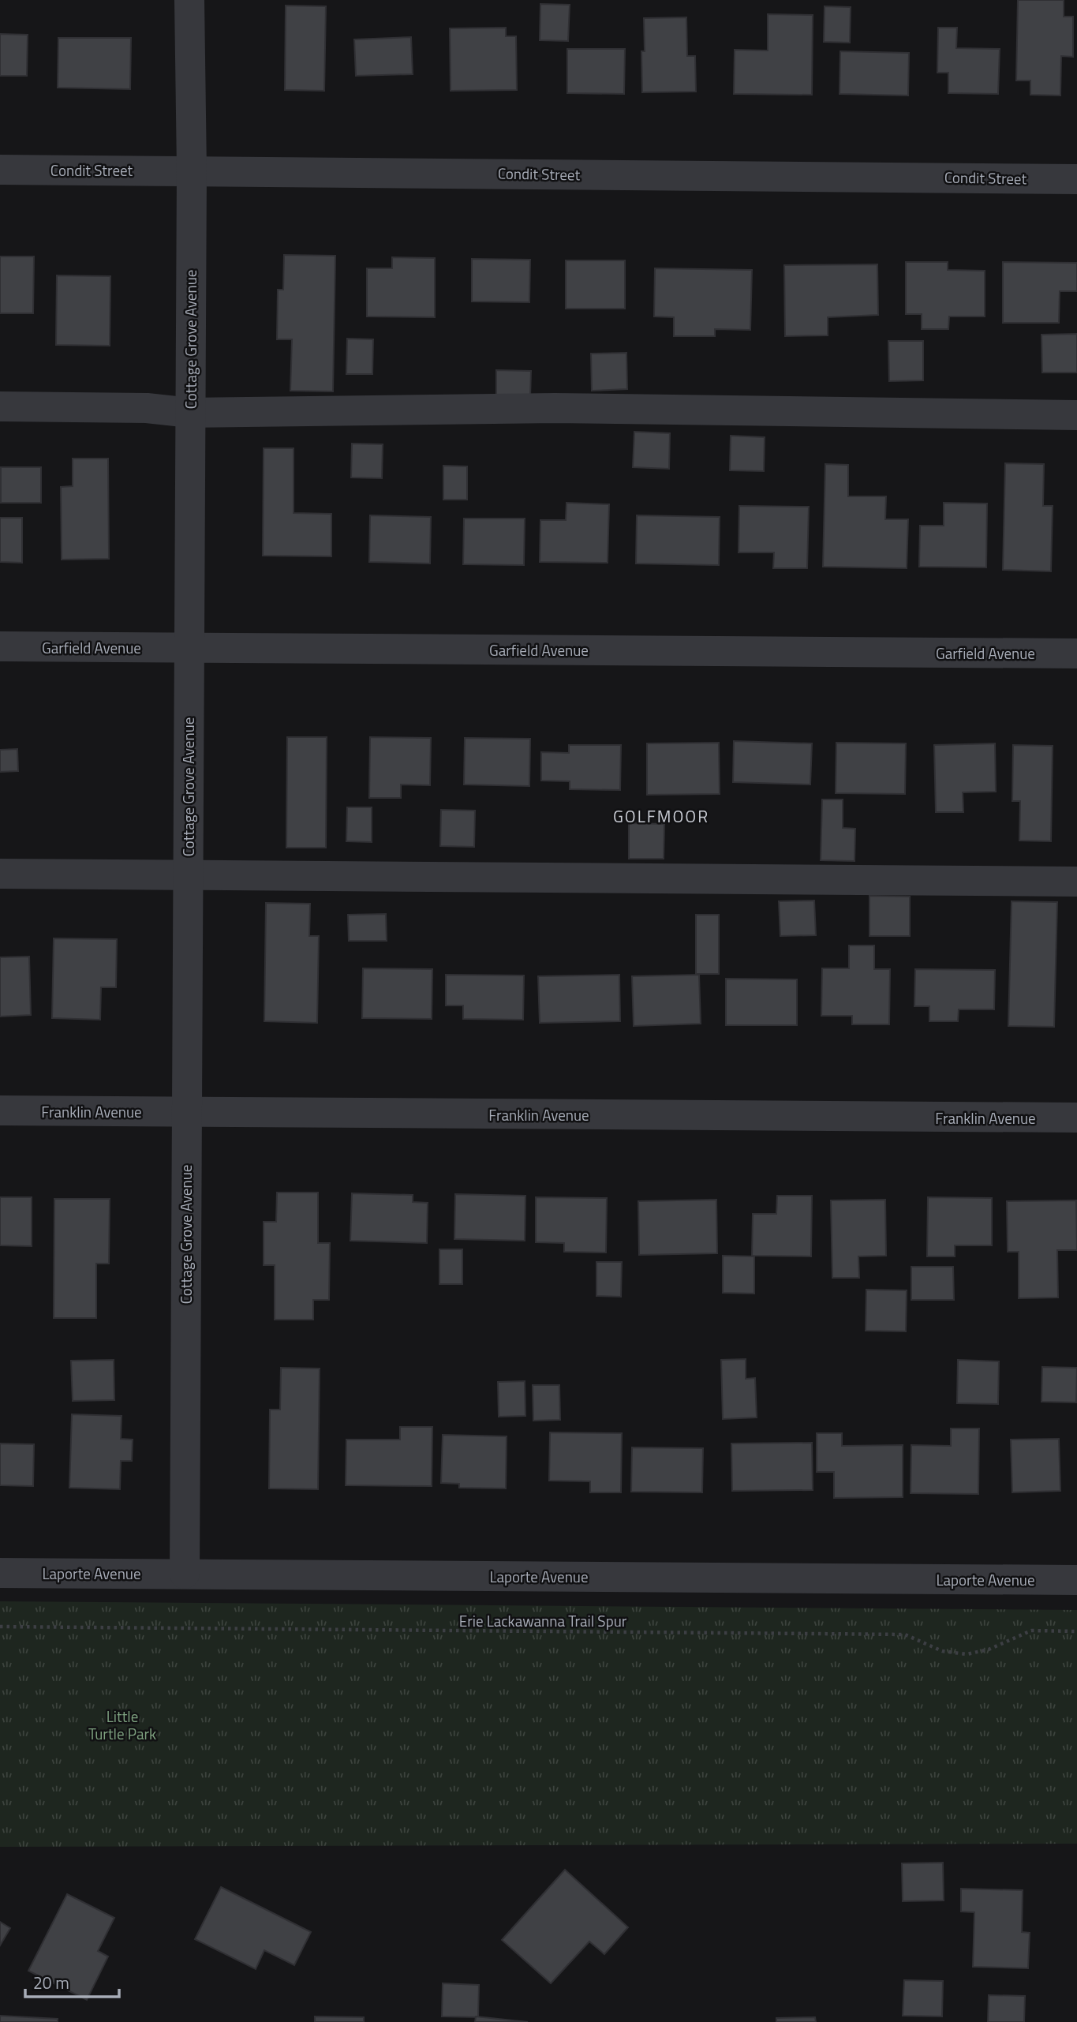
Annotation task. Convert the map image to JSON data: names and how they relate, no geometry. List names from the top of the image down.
{
  "streets": {
    "street": [
      "Condit Street",
      "Cottage Grove Avenue",
      "Garfield Avenue",
      "Franklin Avenue",
      "Laporte Avenue"
    ],
    "path": ["Erie Lackawanna Trail Spur"]
  },
  "crossings": [
    ["Condit Street", "Cottage Grove Avenue"],
    ["Cottage Grove Avenue", "Garfield Avenue"],
    ["Cottage Grove Avenue", "Franklin Avenue"],
    ["Cottage Grove Avenue", "Laporte Avenue"]
  ],
  "districts": ["GOLFMOOR"],
  "parks": ["Little Turtle Park"],
  "scale_bar": "20 m"
}
